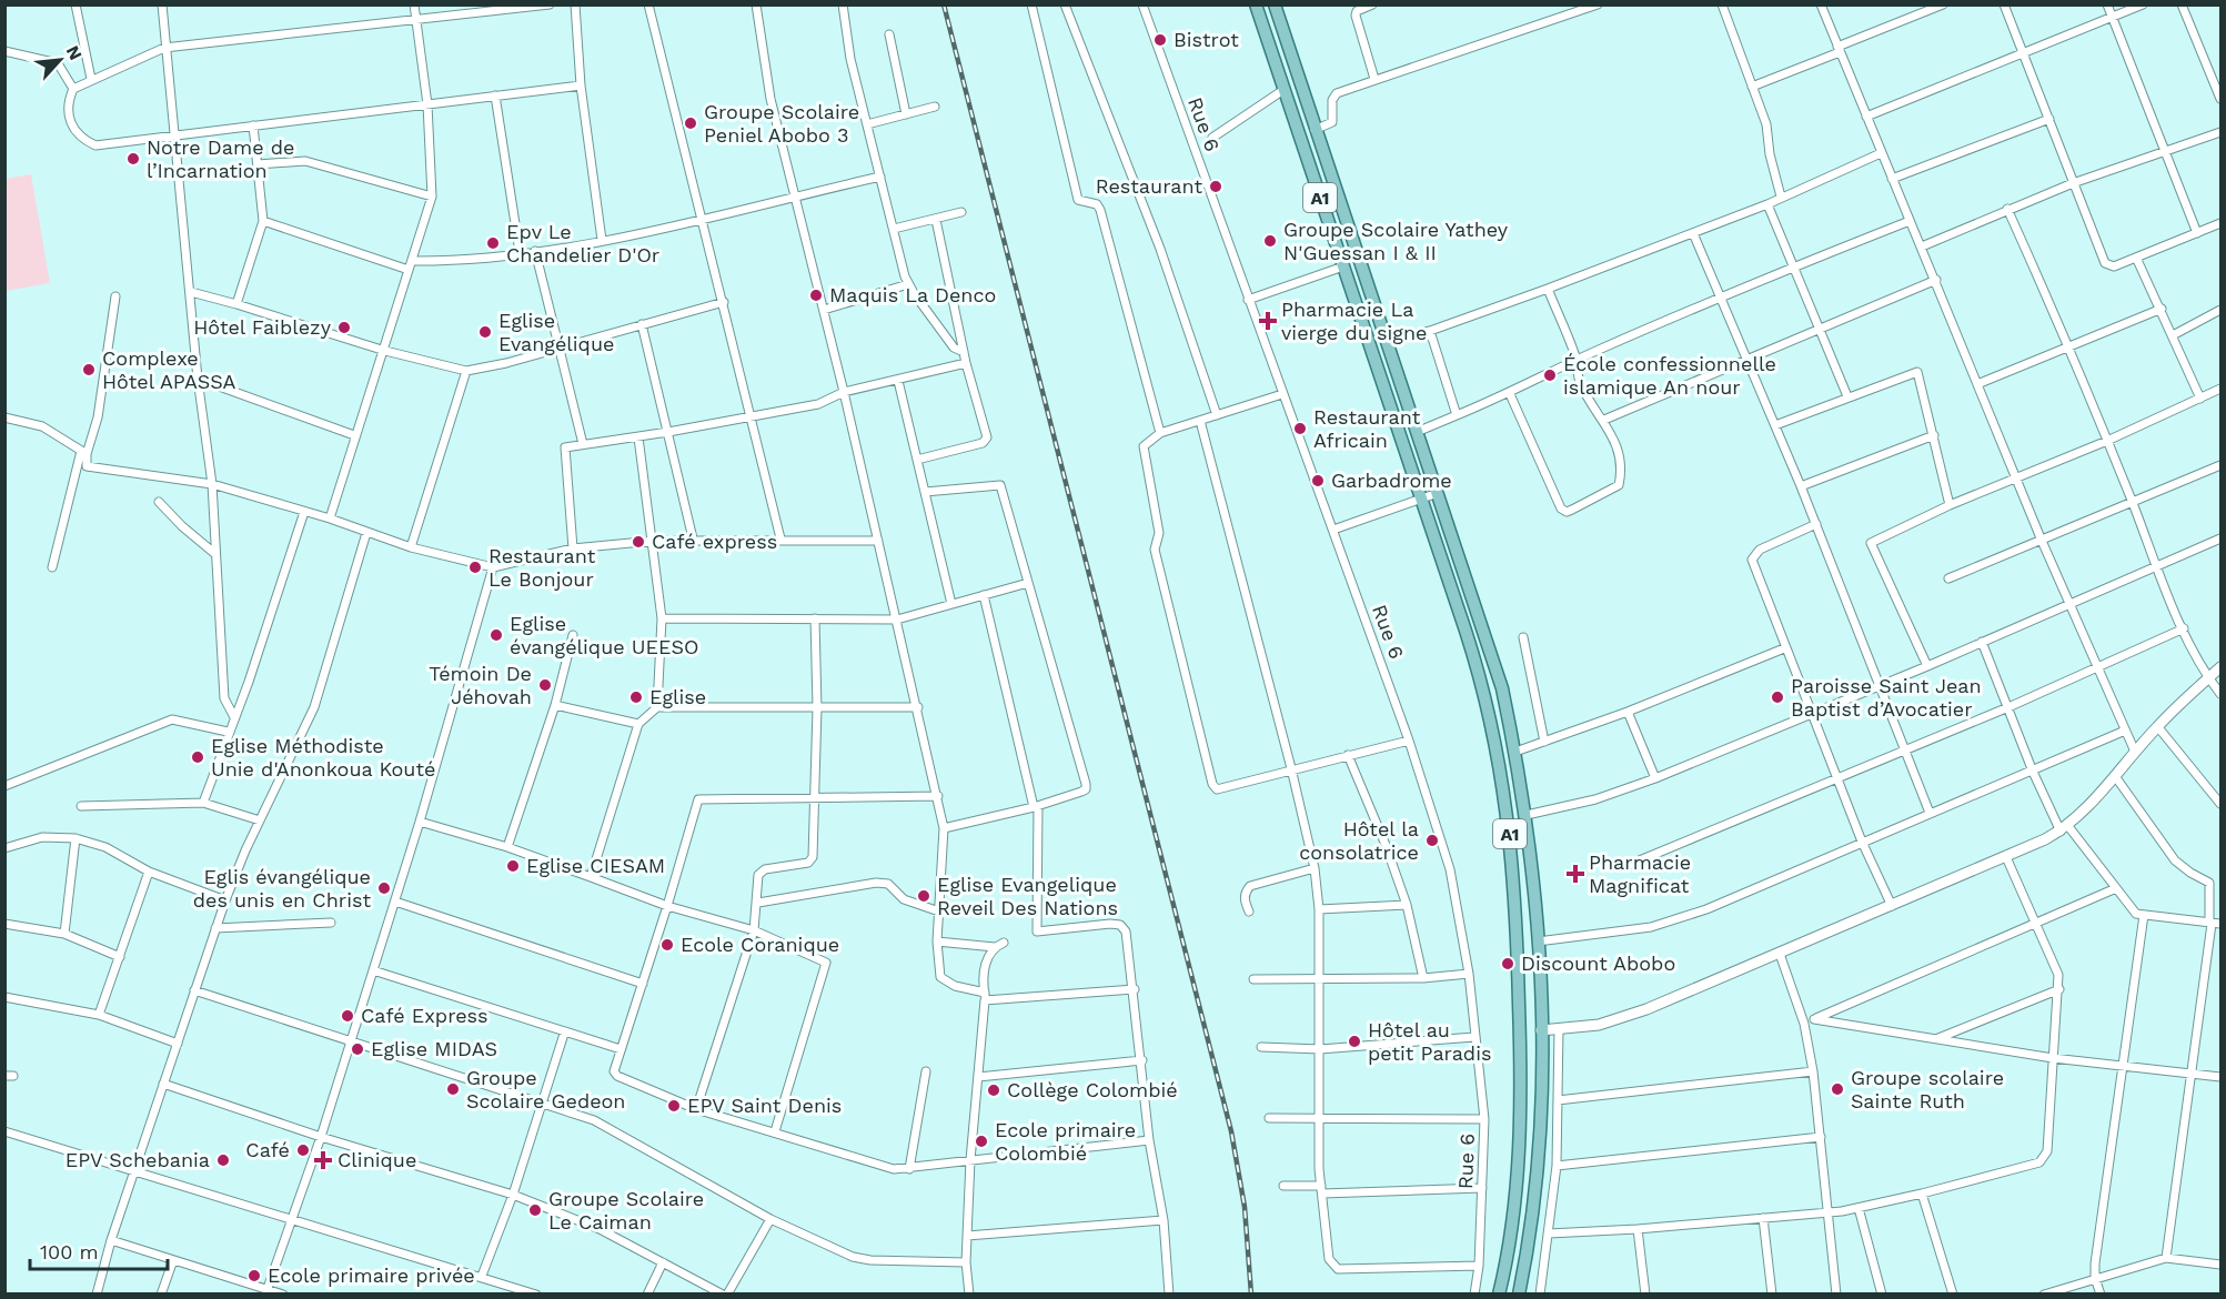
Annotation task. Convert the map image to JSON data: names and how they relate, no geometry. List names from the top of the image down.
{
  "streets": {
    "main road": ["A1"],
    "street": ["Rue 6"]
  },
  "places": {
    "other": [
      "Bistrot",
      "Groupe Scolaire Peniel Abobo 3",
      "Notre Dame de l’Incarnation",
      "Restaurant",
      "Groupe Scolaire Yathey N'Guessan I & II",
      "Epv Le Chandelier D'Or",
      "Maquis La Denco",
      "Hôtel Faiblezy",
      "Eglise Evangélique",
      "Complexe Hôtel APASSA",
      "École confessionnelle islamique An nour",
      "Restaurant Africain",
      "Garbadrome",
      "Café express",
      "Restaurant Le Bonjour",
      "Eglise évangélique UEESO",
      "Témoin De Jéhovah",
      "Eglise",
      "Paroisse Saint Jean Baptist d’Avocatier",
      "Eglise Méthodiste Unie d'Anonkoua Kouté",
      "Hôtel la consolatrice",
      "Eglise CIESAM",
      "Eglis évangélique des unis en Christ",
      "Eglise Evangelique Reveil Des Nations",
      "Ecole Coranique",
      "Discount Abobo",
      "Café Express",
      "Hôtel au petit Paradis",
      "Eglise MIDAS",
      "Groupe Scolaire Gedeon",
      "Groupe scolaire Sainte Ruth",
      "Collège Colombié",
      "EPV Saint Denis",
      "Ecole primaire Colombié",
      "Café",
      "EPV Schebania",
      "Groupe Scolaire Le Caiman",
      "Ecole primaire privée"
    ],
    "health": ["Pharmacie La vierge du signe", "Pharmacie Magnificat", "Clinique"]
  },
  "scale_bar": "100 m",
  "north": "top right"
}
